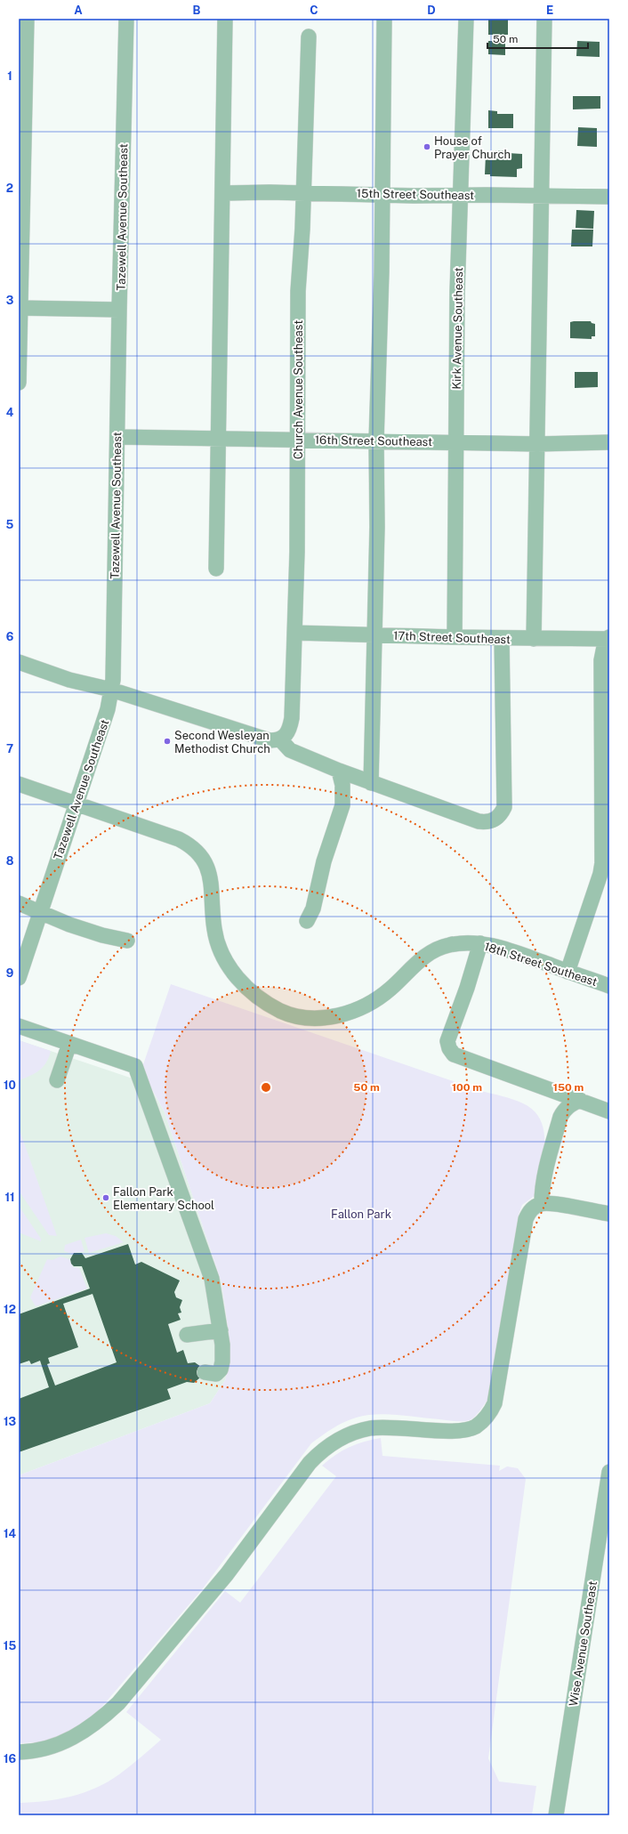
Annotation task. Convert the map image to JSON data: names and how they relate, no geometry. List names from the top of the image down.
{
  "streets": {
    "street": [
      "15th Street Southeast",
      "Tazewell Avenue Southeast",
      "Kirk Avenue Southeast",
      "Church Avenue Southeast",
      "16th Street Southeast",
      "17th Street Southeast",
      "18th Street Southeast",
      "Wise Avenue Southeast"
    ]
  },
  "crossings": [
    ["15th Street Southeast", "Kirk Avenue Southeast"],
    ["15th Street Southeast", "Church Avenue Southeast"],
    ["Tazewell Avenue Southeast", "16th Street Southeast"],
    ["Tazewell Avenue Southeast", "18th Street Southeast"],
    ["Kirk Avenue Southeast", "16th Street Southeast"],
    ["Kirk Avenue Southeast", "17th Street Southeast"],
    ["Church Avenue Southeast", "16th Street Southeast"],
    ["Church Avenue Southeast", "17th Street Southeast"]
  ],
  "parks": ["Fallon Park"],
  "places": ["House of Prayer Church", "Second Wesleyan Methodist Church", "Fallon Park Elementary School"],
  "scale_bar": "50 m",
  "grid": {
    "columns": [
      "A",
      "B",
      "C",
      "D",
      "E"
    ],
    "rows": [
      "1",
      "2",
      "3",
      "4",
      "5",
      "6",
      "7",
      "8",
      "9",
      "10",
      "11",
      "12",
      "13",
      "14",
      "15",
      "16"
    ]
  },
  "rings": ["50 m", "100 m", "150 m"]
}
